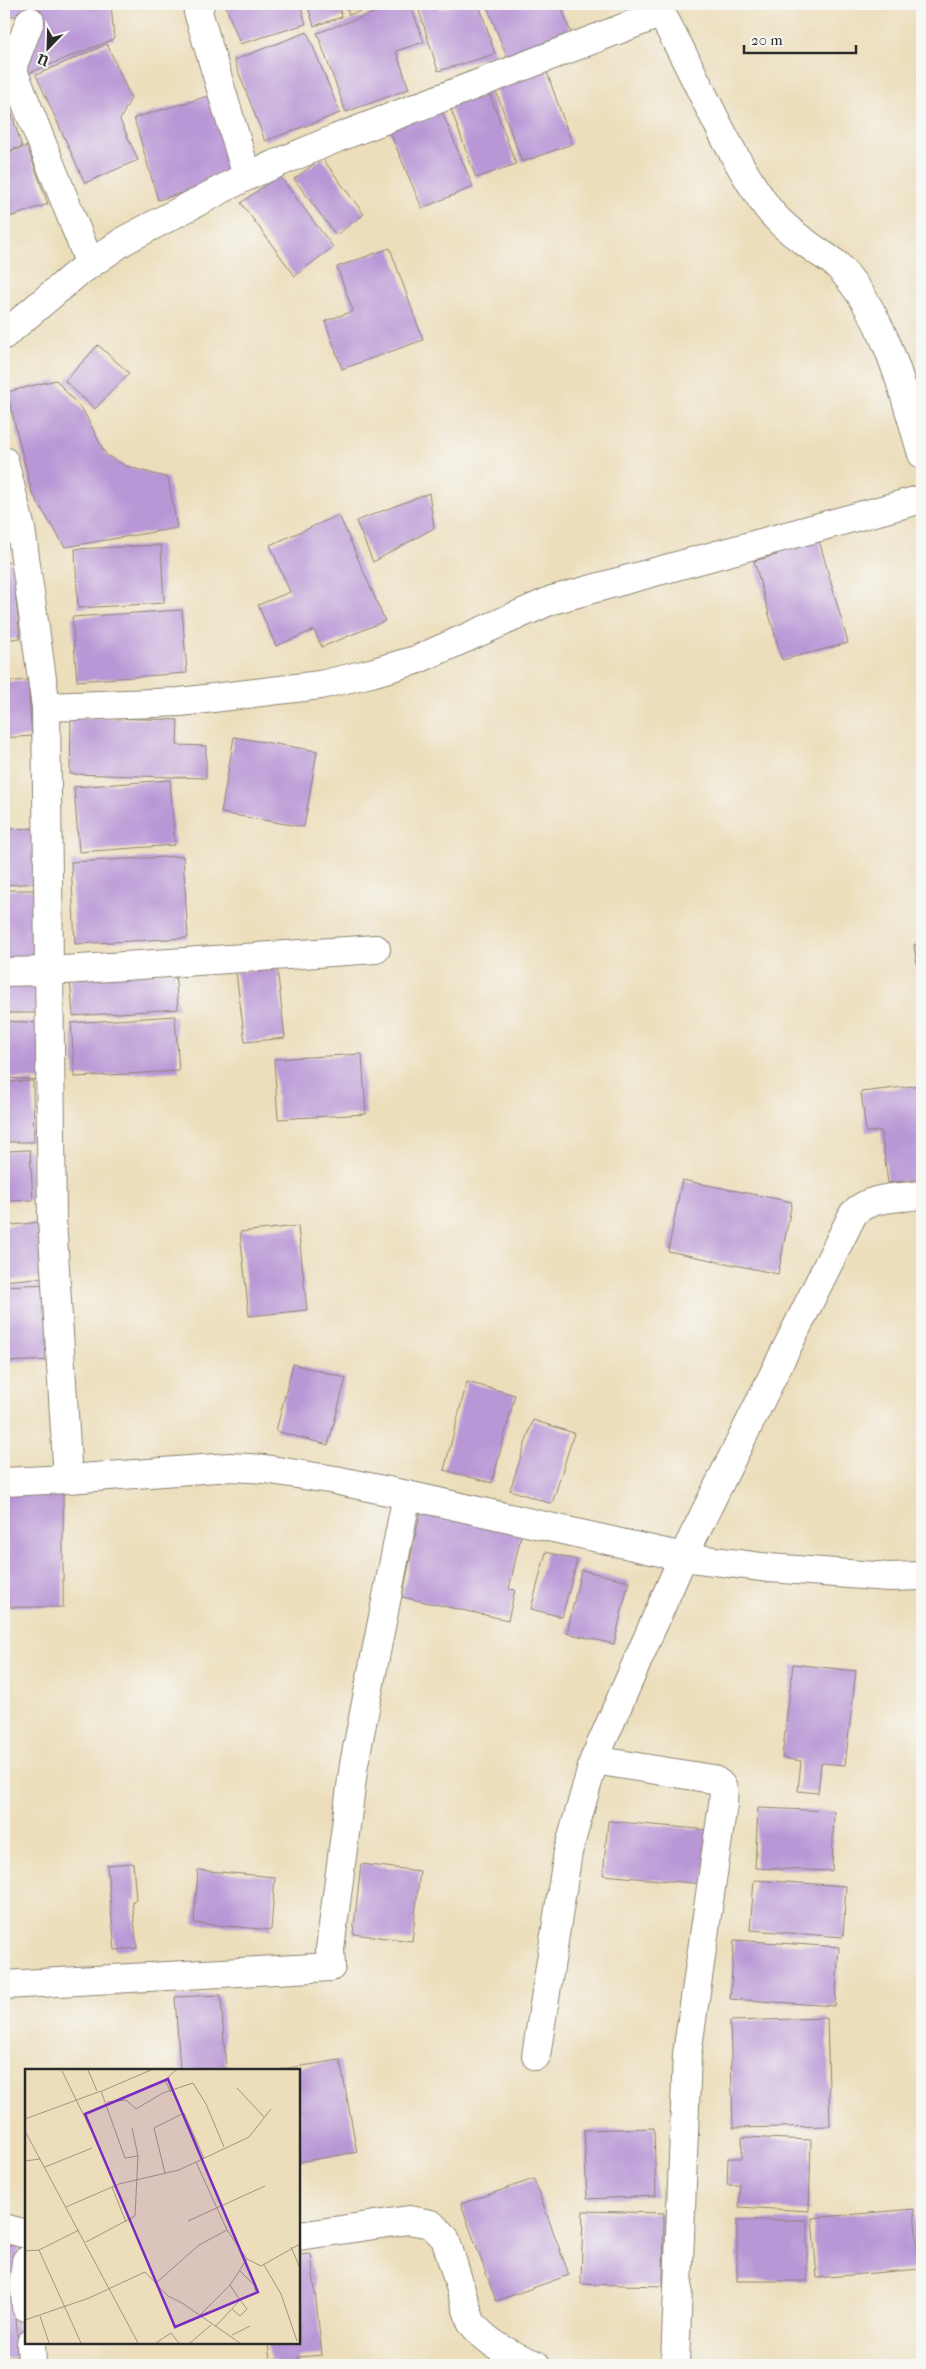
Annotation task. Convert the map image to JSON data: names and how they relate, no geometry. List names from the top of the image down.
{
  "scale_bar": "20 m",
  "north": "bottom left"
}
